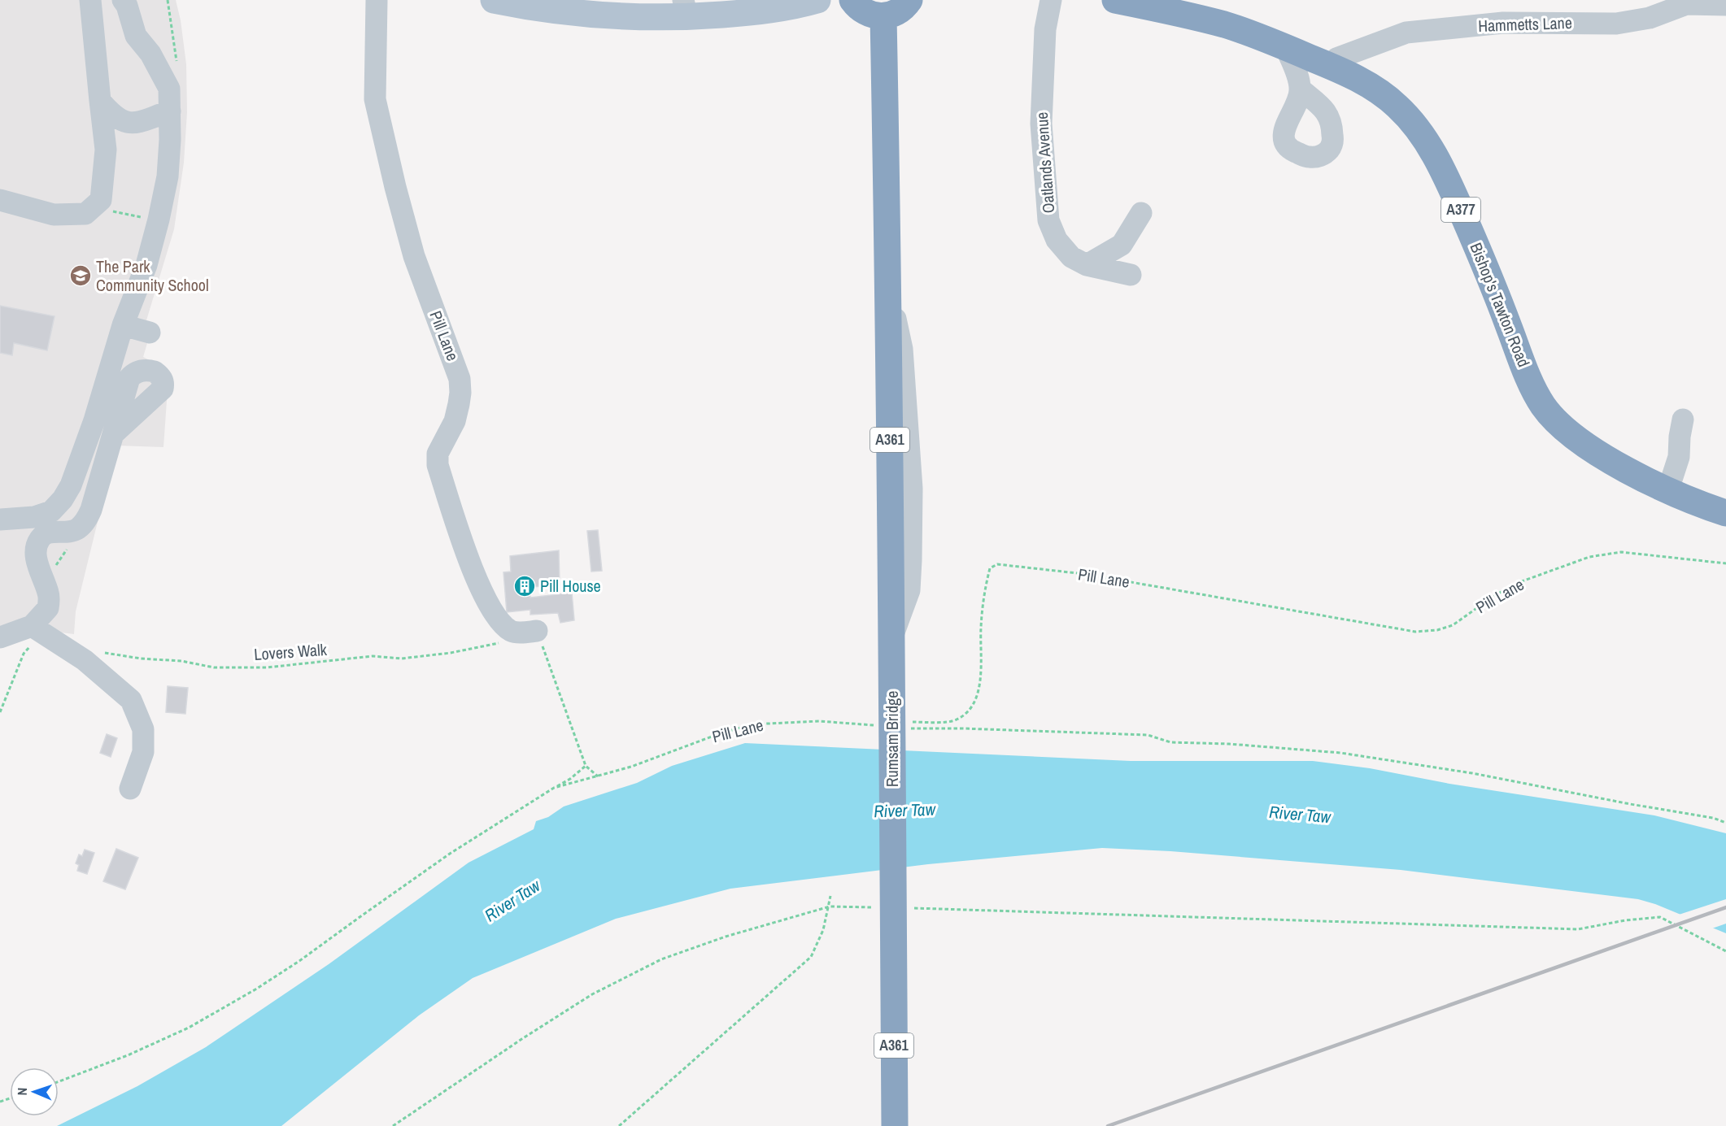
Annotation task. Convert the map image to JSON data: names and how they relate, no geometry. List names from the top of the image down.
{
  "streets": {
    "highway": [
      "A377",
      "Bishop's Tawton Road",
      "A361",
      "Rumsam Bridge"
    ],
    "street": ["Hammetts Lane", "Oatlands Avenue", "Pill Lane"],
    "path": ["Lovers Walk"]
  },
  "crossings": [
    ["Hammetts Lane", "Bishop's Tawton Road"],
    ["Pill Lane", "Lovers Walk"]
  ],
  "water": ["River Taw"],
  "places": {
    "school or university": ["The Park Community School"],
    "building": ["Pill House"]
  },
  "north": "left"
}
